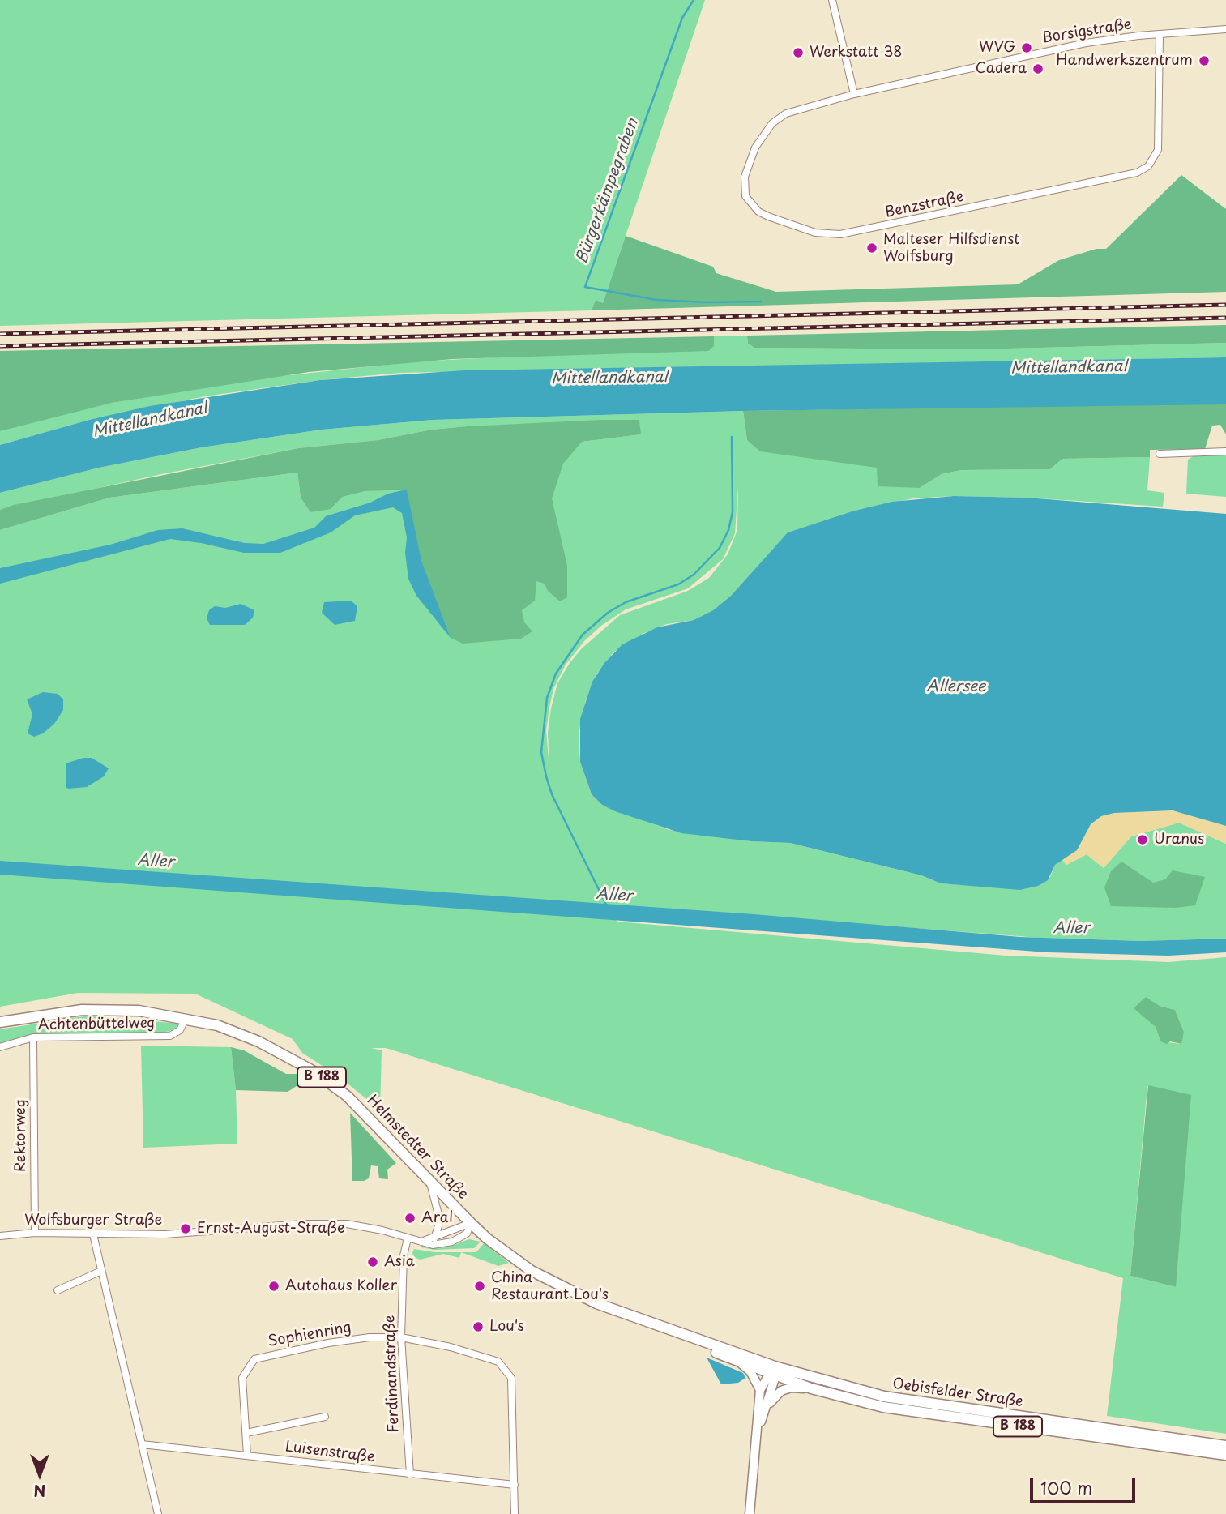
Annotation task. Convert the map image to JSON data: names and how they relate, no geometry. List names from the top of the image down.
{
  "streets": {
    "main road": ["B 188", "Helmstedter Straße", "Oebisfelder Straße"],
    "street": [
      "Borsigstraße",
      "Benzstraße",
      "Achtenbüttelweg",
      "Rektorweg",
      "Wolfsburger Straße",
      "Sophienring",
      "Ferdinandstraße",
      "Luisenstraße"
    ]
  },
  "crossings": [
    ["Borsigstraße", "Benzstraße"],
    ["Achtenbüttelweg", "Rektorweg"],
    ["Achtenbüttelweg", "Helmstedter Straße"],
    ["B 188", "Helmstedter Straße"],
    ["B 188", "Oebisfelder Straße"],
    ["Rektorweg", "Wolfsburger Straße"],
    ["Helmstedter Straße", "Wolfsburger Straße"],
    ["Wolfsburger Straße", "Ferdinandstraße"],
    ["Sophienring", "Ferdinandstraße"],
    ["Sophienring", "Luisenstraße"],
    ["Ferdinandstraße", "Luisenstraße"]
  ],
  "water": [
    "Bürgerkämpegraben",
    "Mittellandkanal",
    "Allersee",
    "Aller"
  ],
  "places": [
    "WVG",
    "Werkstatt 38",
    "Handwerkszentrum",
    "Cadera",
    "Malteser Hilfsdienst Wolfsburg",
    "Uranus",
    "Aral",
    "Ernst-August-Straße",
    "Asia",
    "Autohaus Koller",
    "China Restaurant Lou's",
    "Lou's"
  ],
  "scale_bar": "100 m",
  "north": "bottom"
}
